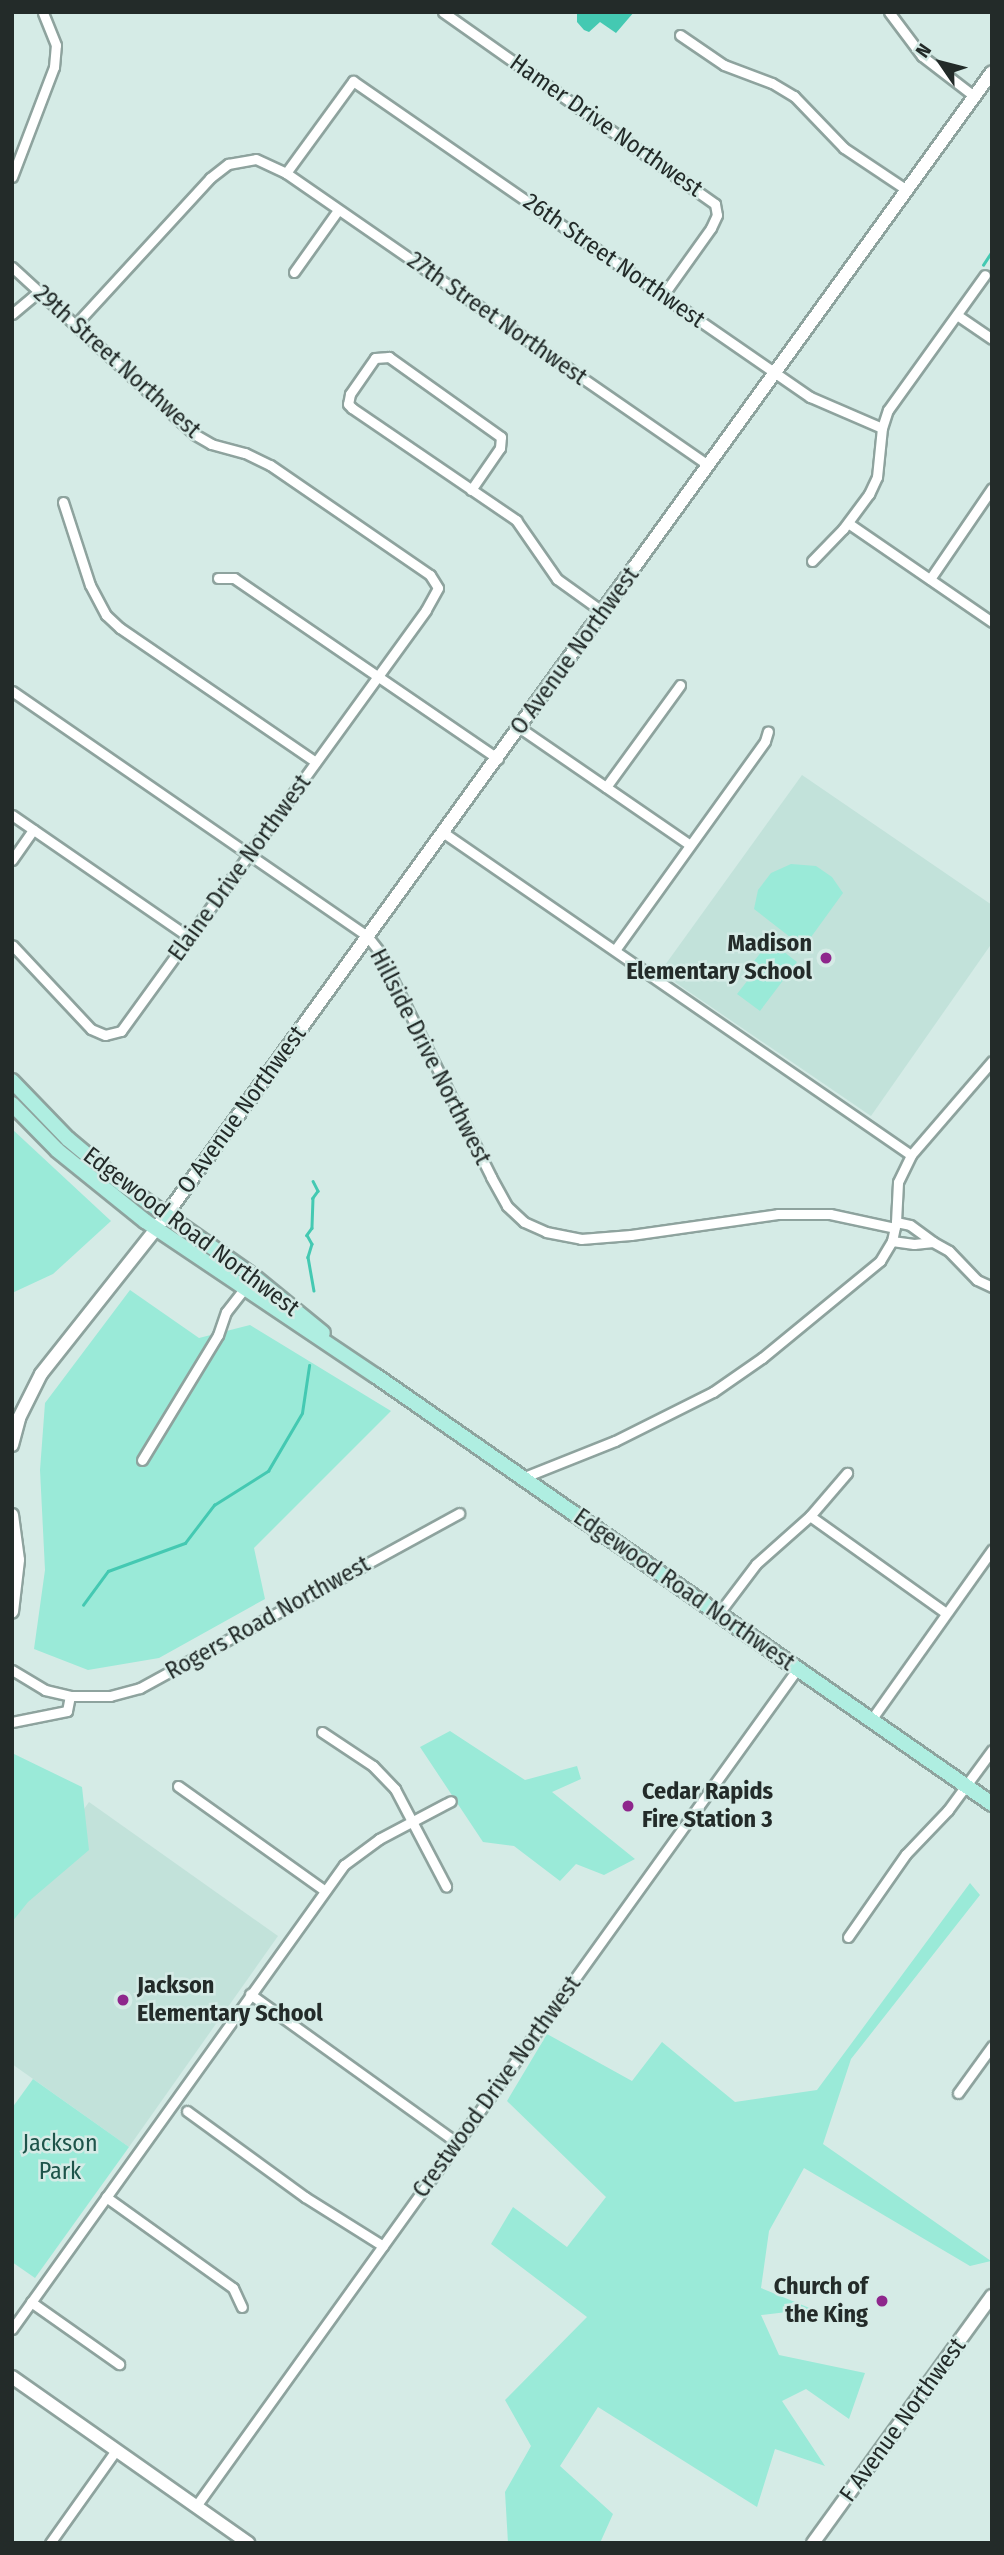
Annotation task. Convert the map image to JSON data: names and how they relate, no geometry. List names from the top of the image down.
{
  "streets": {
    "main road": ["Edgewood Road Northwest"],
    "street": [
      "Hamer Drive Northwest",
      "26th Street Northwest",
      "27th Street Northwest",
      "29th Street Northwest",
      "O Avenue Northwest",
      "Elaine Drive Northwest",
      "Hillside Drive Northwest",
      "Rogers Road Northwest",
      "Crestwood Drive Northwest",
      "F Avenue Northwest"
    ]
  },
  "crossings": [
    ["Hamer Drive Northwest", "26th Street Northwest"],
    ["26th Street Northwest", "27th Street Northwest"],
    ["26th Street Northwest", "O Avenue Northwest"],
    ["27th Street Northwest", "29th Street Northwest"],
    ["27th Street Northwest", "O Avenue Northwest"],
    ["29th Street Northwest", "Elaine Drive Northwest"],
    ["O Avenue Northwest", "Hillside Drive Northwest"],
    ["O Avenue Northwest", "Edgewood Road Northwest"],
    ["Elaine Drive Northwest", "Hillside Drive Northwest"],
    ["Edgewood Road Northwest", "Crestwood Drive Northwest"]
  ],
  "parks": ["Jackson Park"],
  "places": [
    "Madison Elementary School",
    "Cedar Rapids Fire Station 3",
    "Jackson Elementary School",
    "Church of the King"
  ],
  "north": "top left"
}
